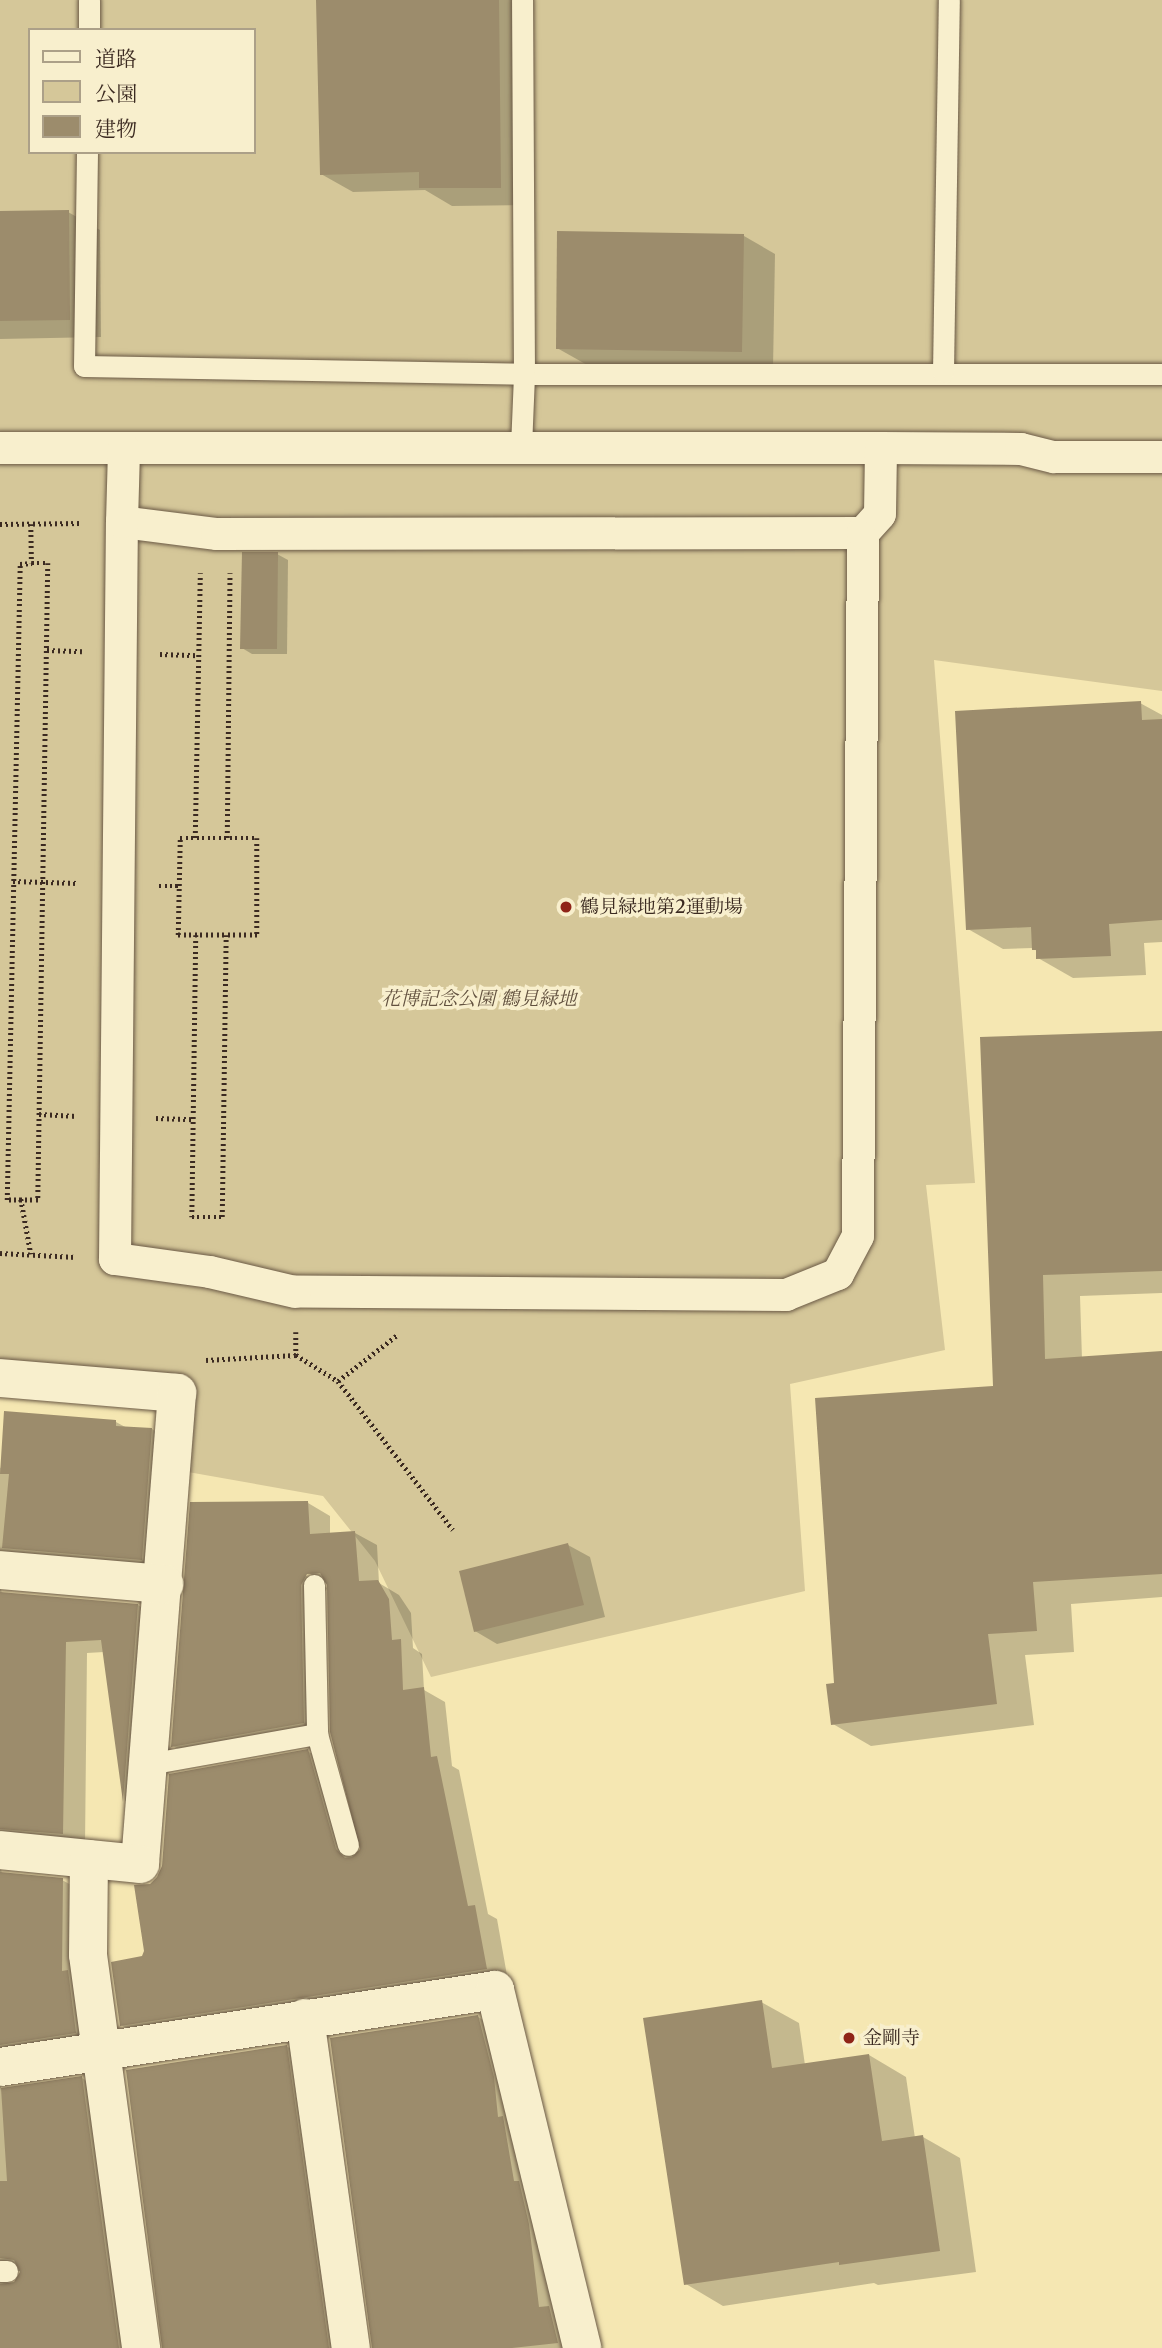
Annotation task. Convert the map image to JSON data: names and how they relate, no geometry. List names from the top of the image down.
{
  "parks": ["花博記念公園 鶴見緑地"],
  "places": ["鶴見緑地第2運動場", "金剛寺"],
  "legend": ["道路", "公園", "建物"]
}
